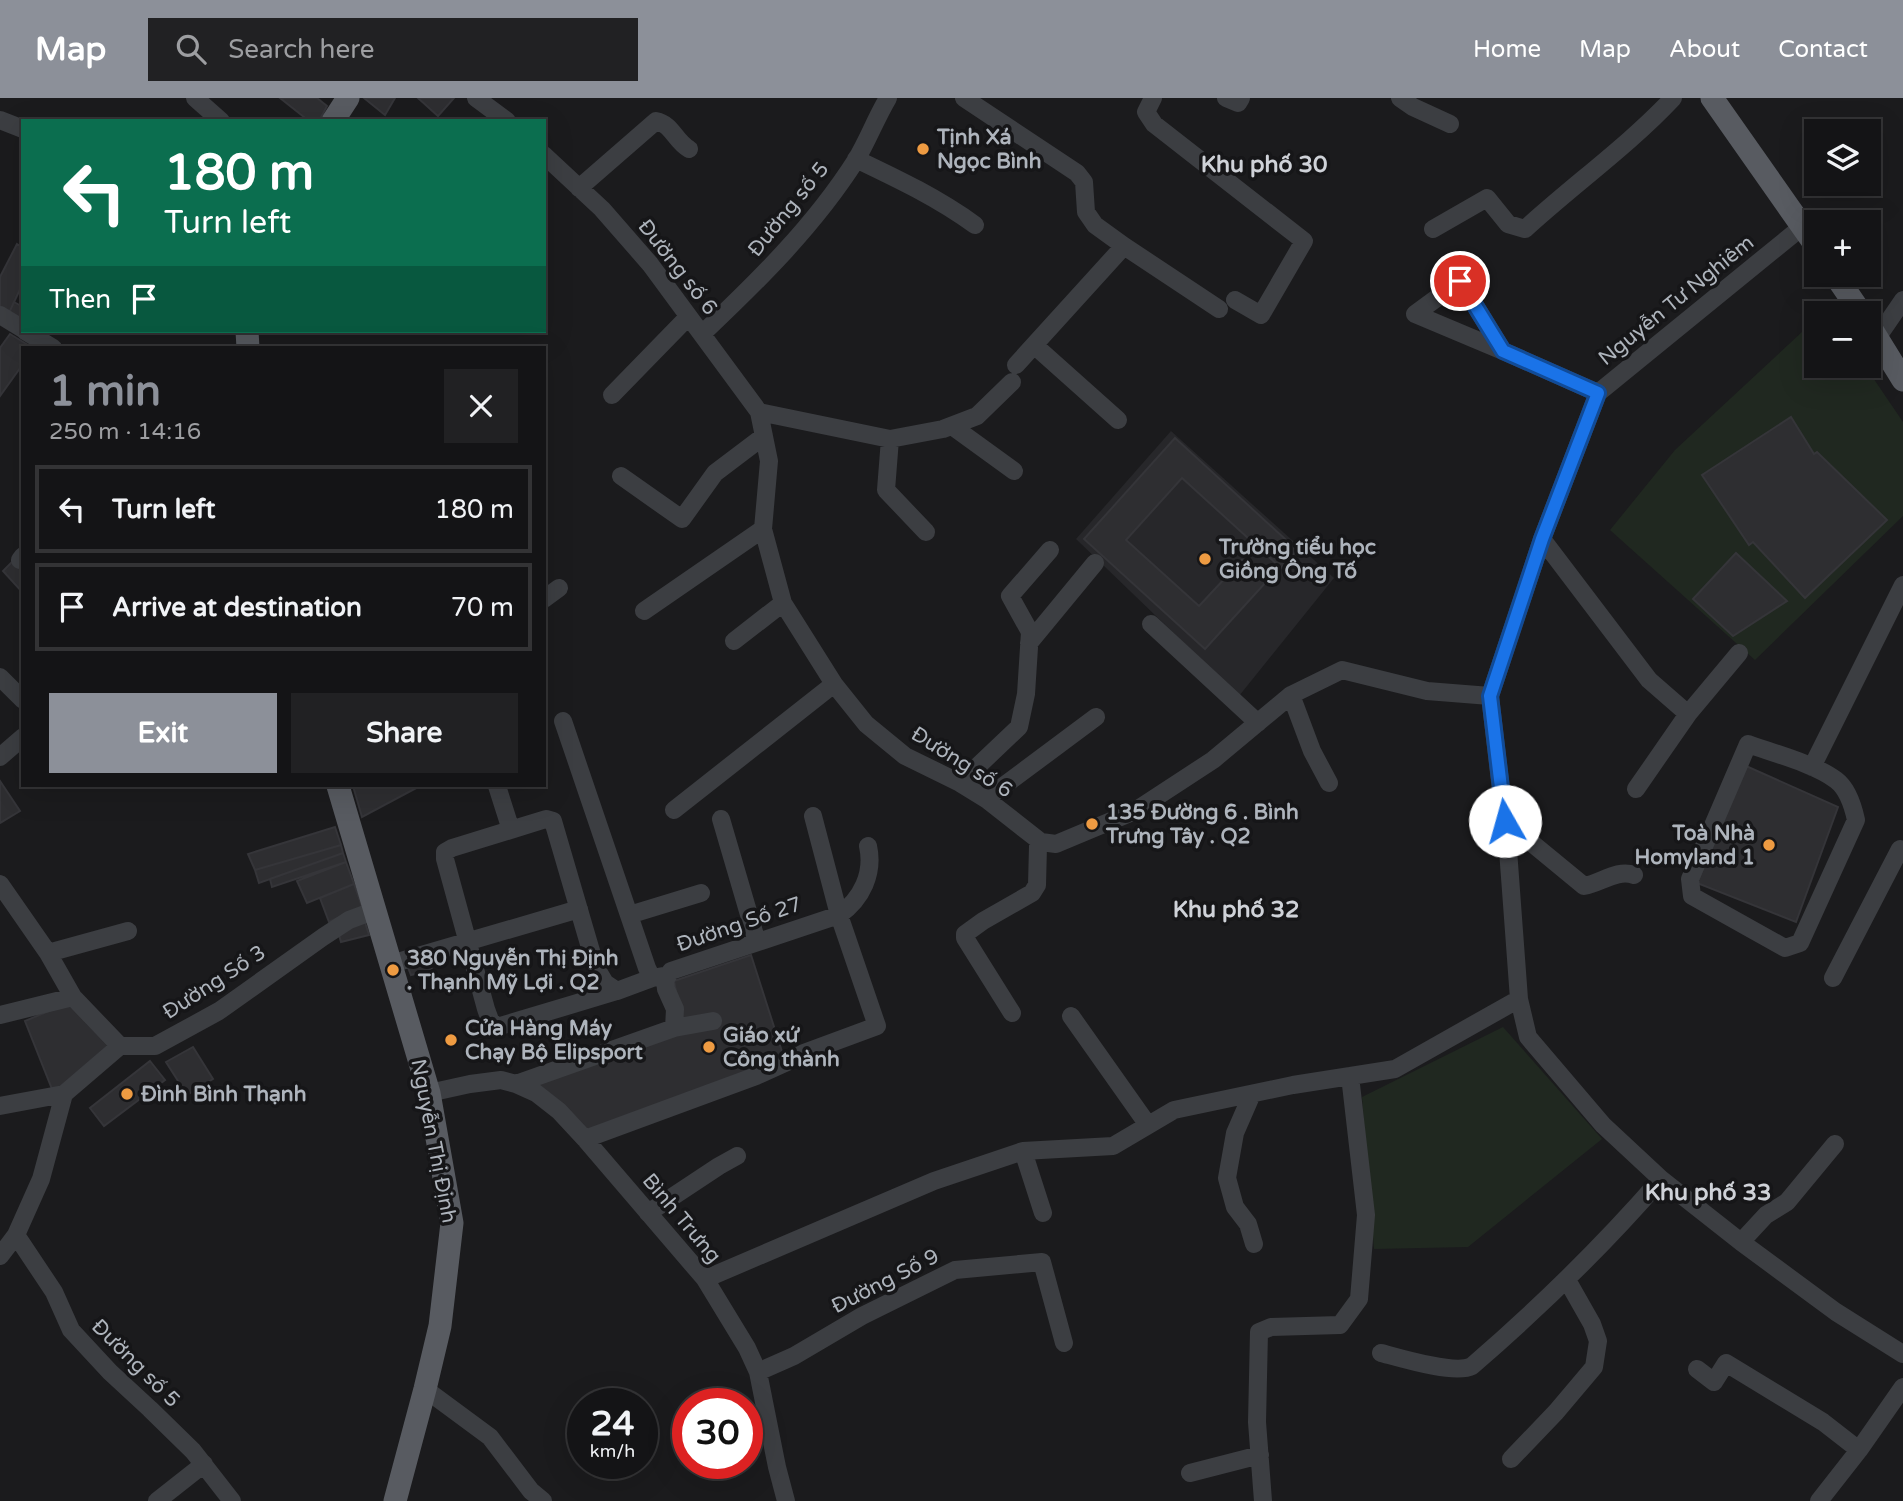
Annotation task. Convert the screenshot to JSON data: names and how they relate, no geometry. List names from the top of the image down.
{
  "streets": {
    "main road": ["Nguyễn Thị Định"],
    "street": [
      "Đường số 5",
      "Đường số 6",
      "Nguyễn Tư Nghiêm",
      "Đường Số 27",
      "Đường Số 3",
      "Bình Trưng",
      "Đường Số 9"
    ]
  },
  "crossings": [
    ["Đường số 5", "Đường số 6"],
    ["Đường Số 3", "Nguyễn Thị Định"],
    ["Nguyễn Thị Định", "Bình Trưng"],
    ["Bình Trưng", "Đường Số 9"]
  ],
  "districts": ["Khu phố 30", "Khu phố 32", "Khu phố 33"],
  "places": [
    "Tịnh Xá Ngọc Bình",
    "Trường tiểu học Giồng Ông Tố",
    "135 Đường 6 . Bình Trưng Tây . Q2",
    "Toà Nhà Homyland 1",
    "380 Nguyễn Thị Định . Thạnh Mỹ Lợi . Q2",
    "Cửa Hàng Máy Chạy Bộ Elipsport",
    "Giáo xứ Công thành",
    "Đình Bình Thạnh"
  ],
  "page": {
    "header": "Map",
    "search": "Search here",
    "nav": [
      "Home",
      "Map",
      "About",
      "Contact"
    ],
    "map_buttons": ["+", "−"],
    "turn": ["180 m", "Turn left"],
    "then": "Then",
    "heading": ["1 min", "250 m · 14:16"],
    "list": [
      {
        "name": "Turn left",
        "value": "180 m"
      },
      {
        "name": "Arrive at destination",
        "value": "70 m"
      }
    ],
    "buttons": ["Exit", "Share"],
    "speed": "24 km/h",
    "limit": "30"
  }
}
